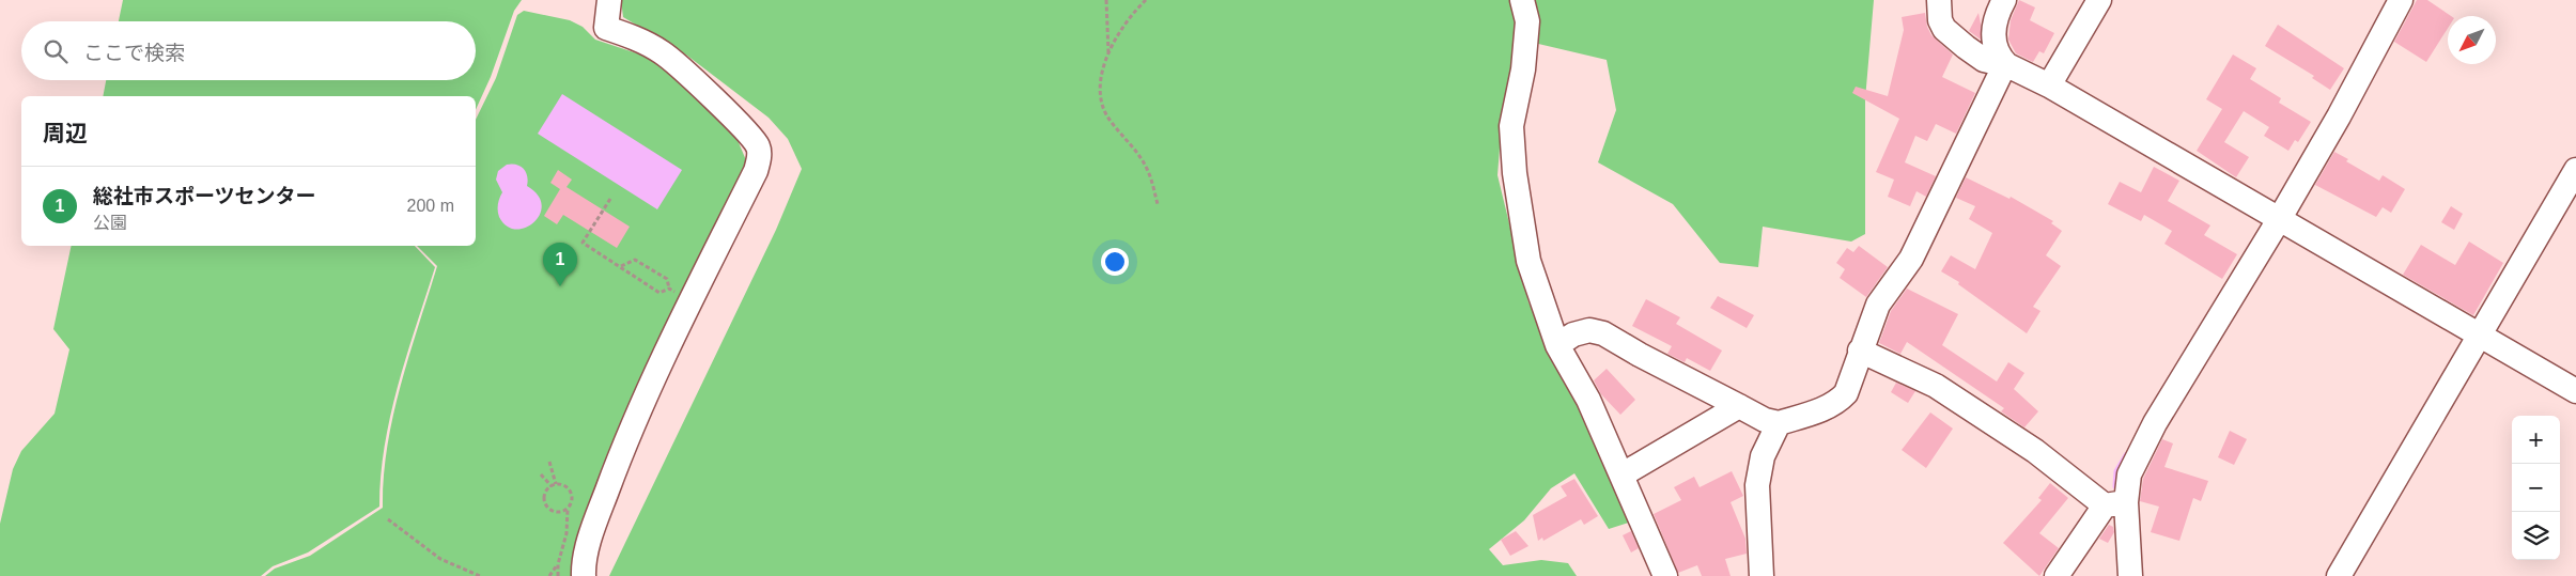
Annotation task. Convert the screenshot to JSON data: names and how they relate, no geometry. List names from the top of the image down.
{
  "north": "bottom left",
  "page": {
    "search": "ここで検索",
    "heading": "周辺",
    "list": [
      {
        "mark": "1",
        "name": "総社市スポーツセンター",
        "note": "公園",
        "value": "200 m"
      }
    ],
    "pins": "1",
    "map_buttons": ["+", "−"]
  }
}
